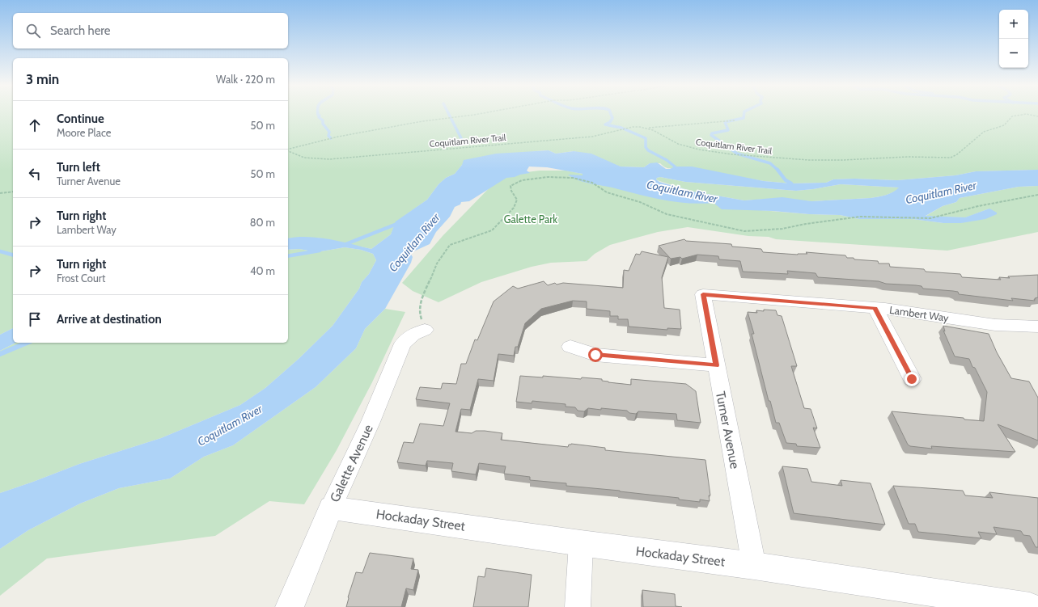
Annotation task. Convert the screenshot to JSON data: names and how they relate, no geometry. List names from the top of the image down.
{
  "streets": {
    "street": [
      "Lambert Way",
      "Turner Avenue",
      "Galette Avenue",
      "Hockaday Street"
    ],
    "path": ["Coquitlam River Trail"]
  },
  "crossings": [
    ["Lambert Way", "Turner Avenue"],
    ["Turner Avenue", "Hockaday Street"],
    ["Galette Avenue", "Hockaday Street"]
  ],
  "water": ["Coquitlam River"],
  "parks": ["Galette Park"],
  "page": {
    "map_buttons": ["+", "−"],
    "search": "Search here",
    "heading": ["3 min", "Walk · 220 m"],
    "list": [
      ["Continue", "Moore Place", "50 m"],
      ["Turn left", "Turner Avenue", "50 m"],
      ["Turn right", "Lambert Way", "80 m"],
      ["Turn right", "Frost Court", "40 m"],
      "Arrive at destination"
    ]
  }
}
